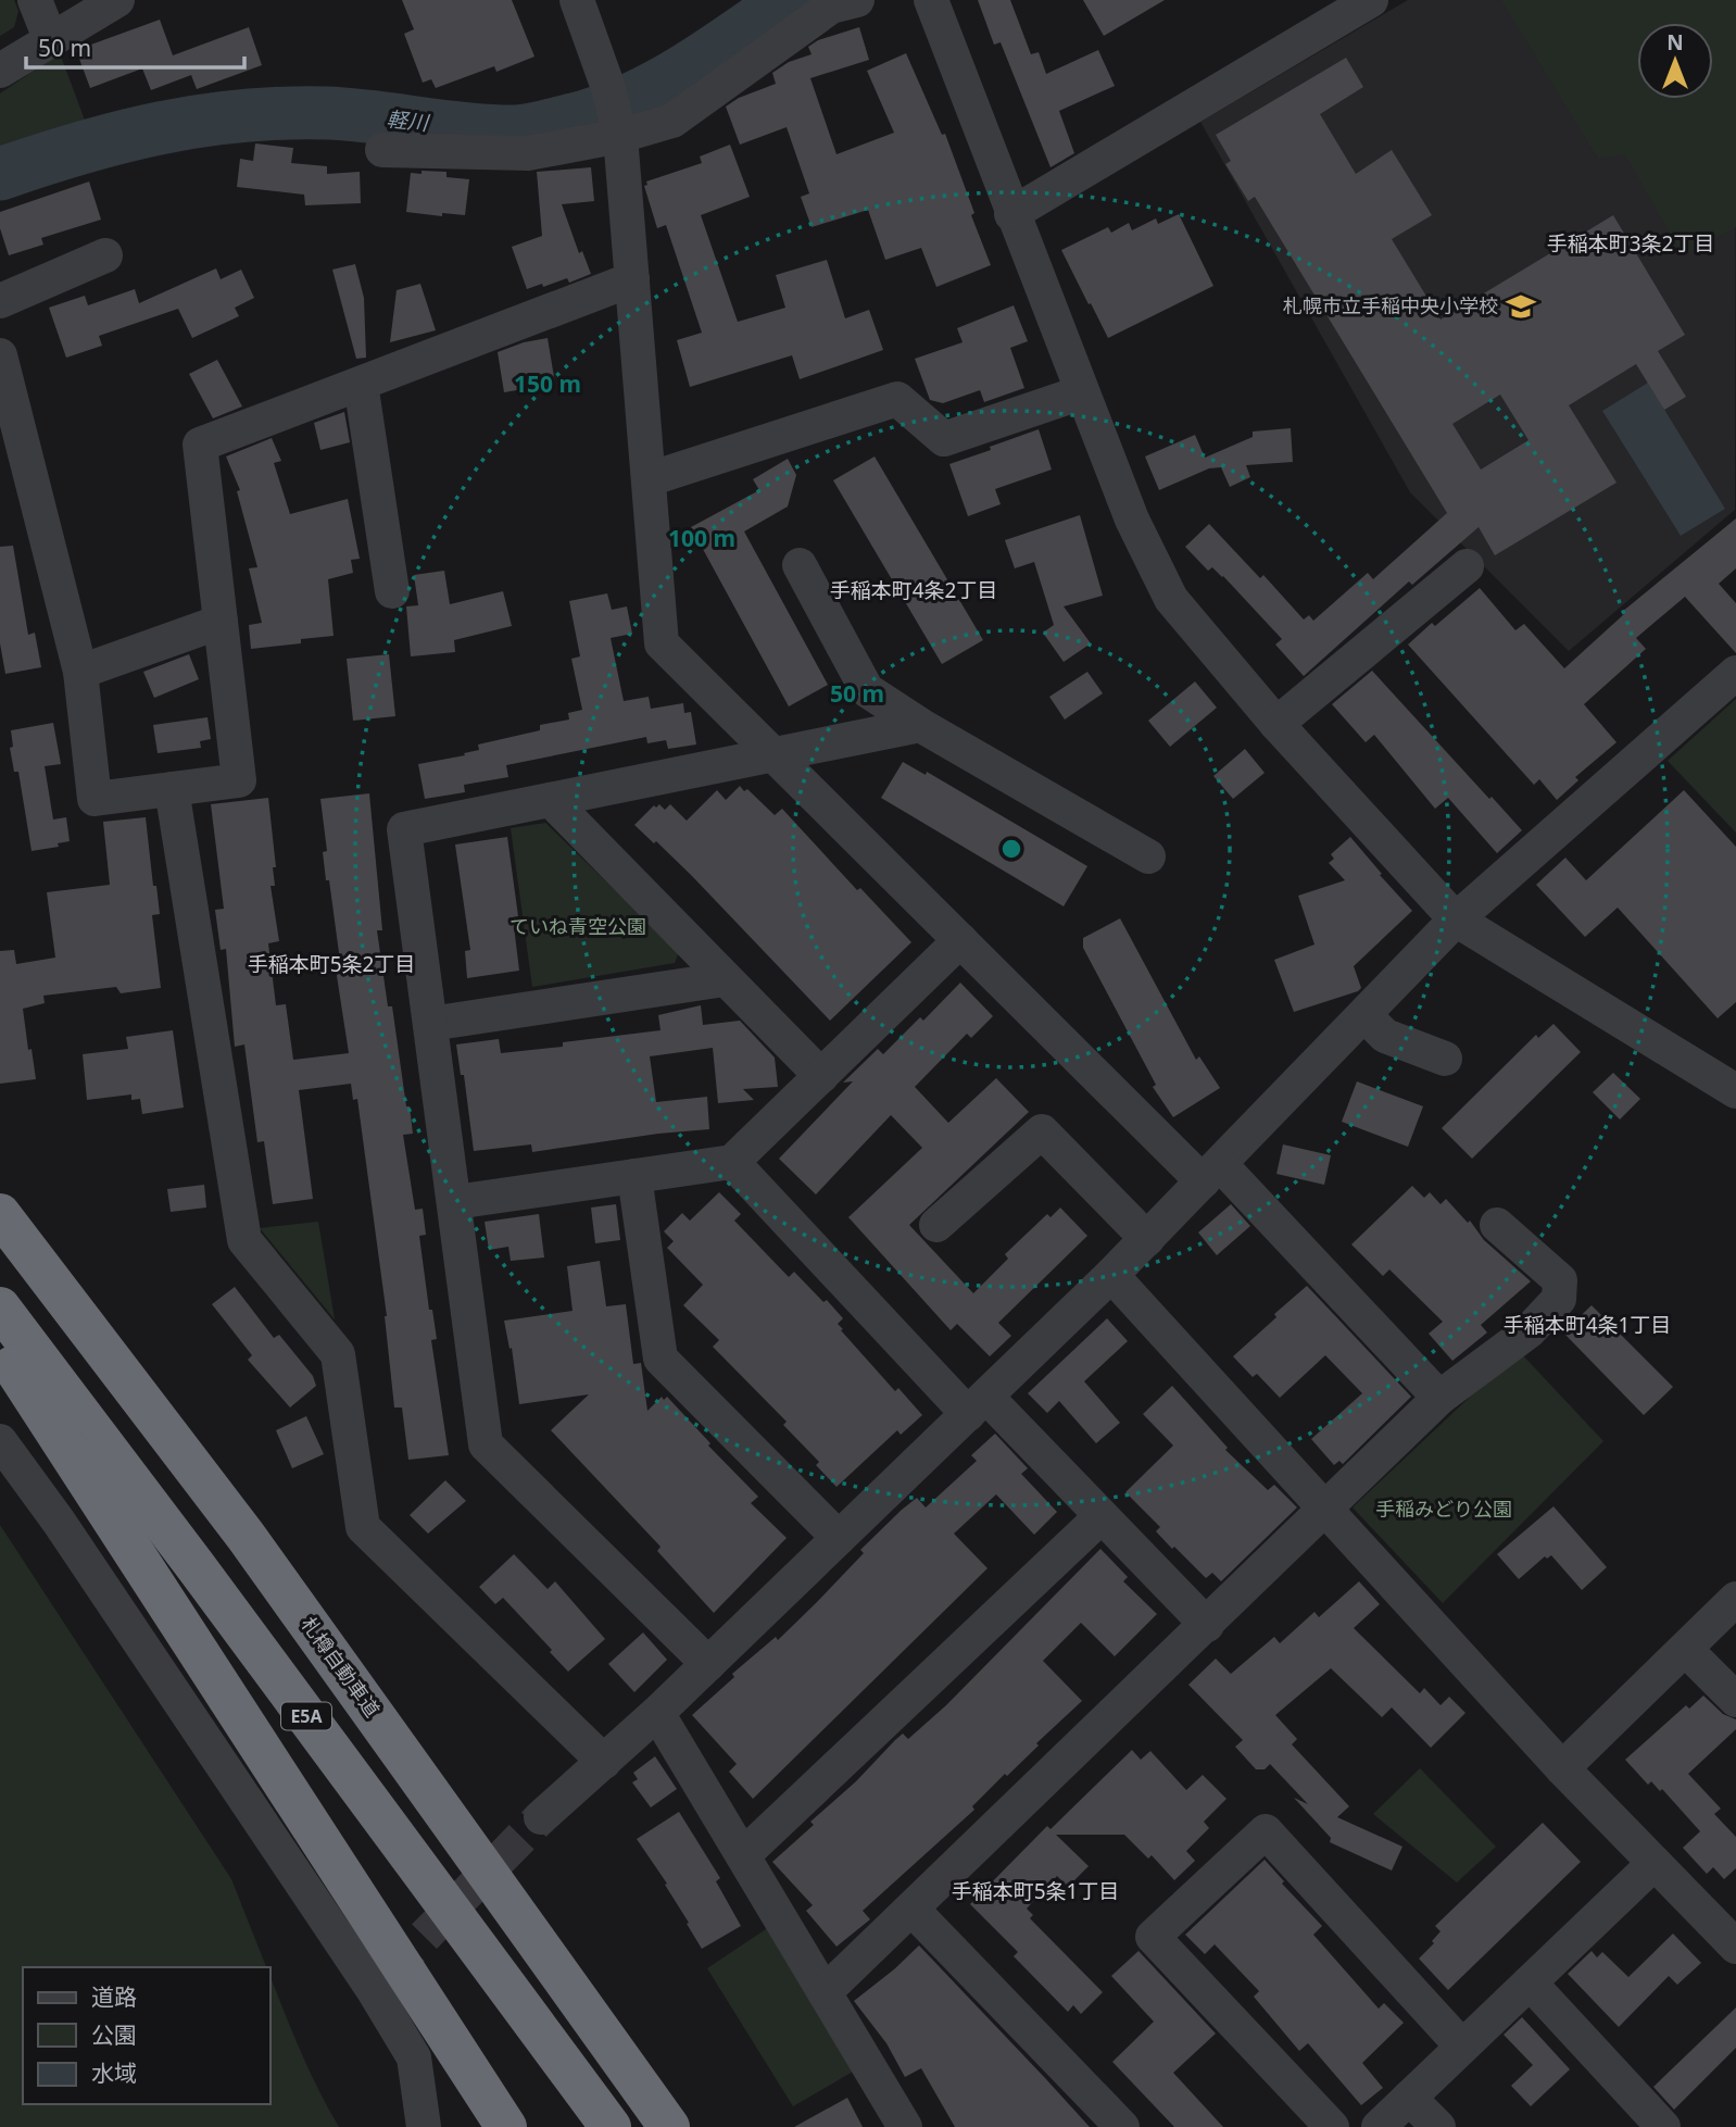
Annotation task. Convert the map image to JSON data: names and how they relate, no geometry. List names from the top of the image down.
{
  "streets": {
    "highway": ["札樽自動車道", "E5A"]
  },
  "districts": [
    "手稲本町3条2丁目",
    "手稲本町4条2丁目",
    "手稲本町5条2丁目",
    "手稲本町4条1丁目",
    "手稲本町5条1丁目"
  ],
  "water": ["軽川"],
  "parks": ["ていね青空公園", "手稲みどり公園"],
  "places": {
    "school or university": ["札幌市立手稲中央小学校"]
  },
  "legend": ["道路", "公園", "水域"],
  "scale_bar": "50 m",
  "north": "top",
  "rings": ["150 m", "100 m", "50 m"]
}
